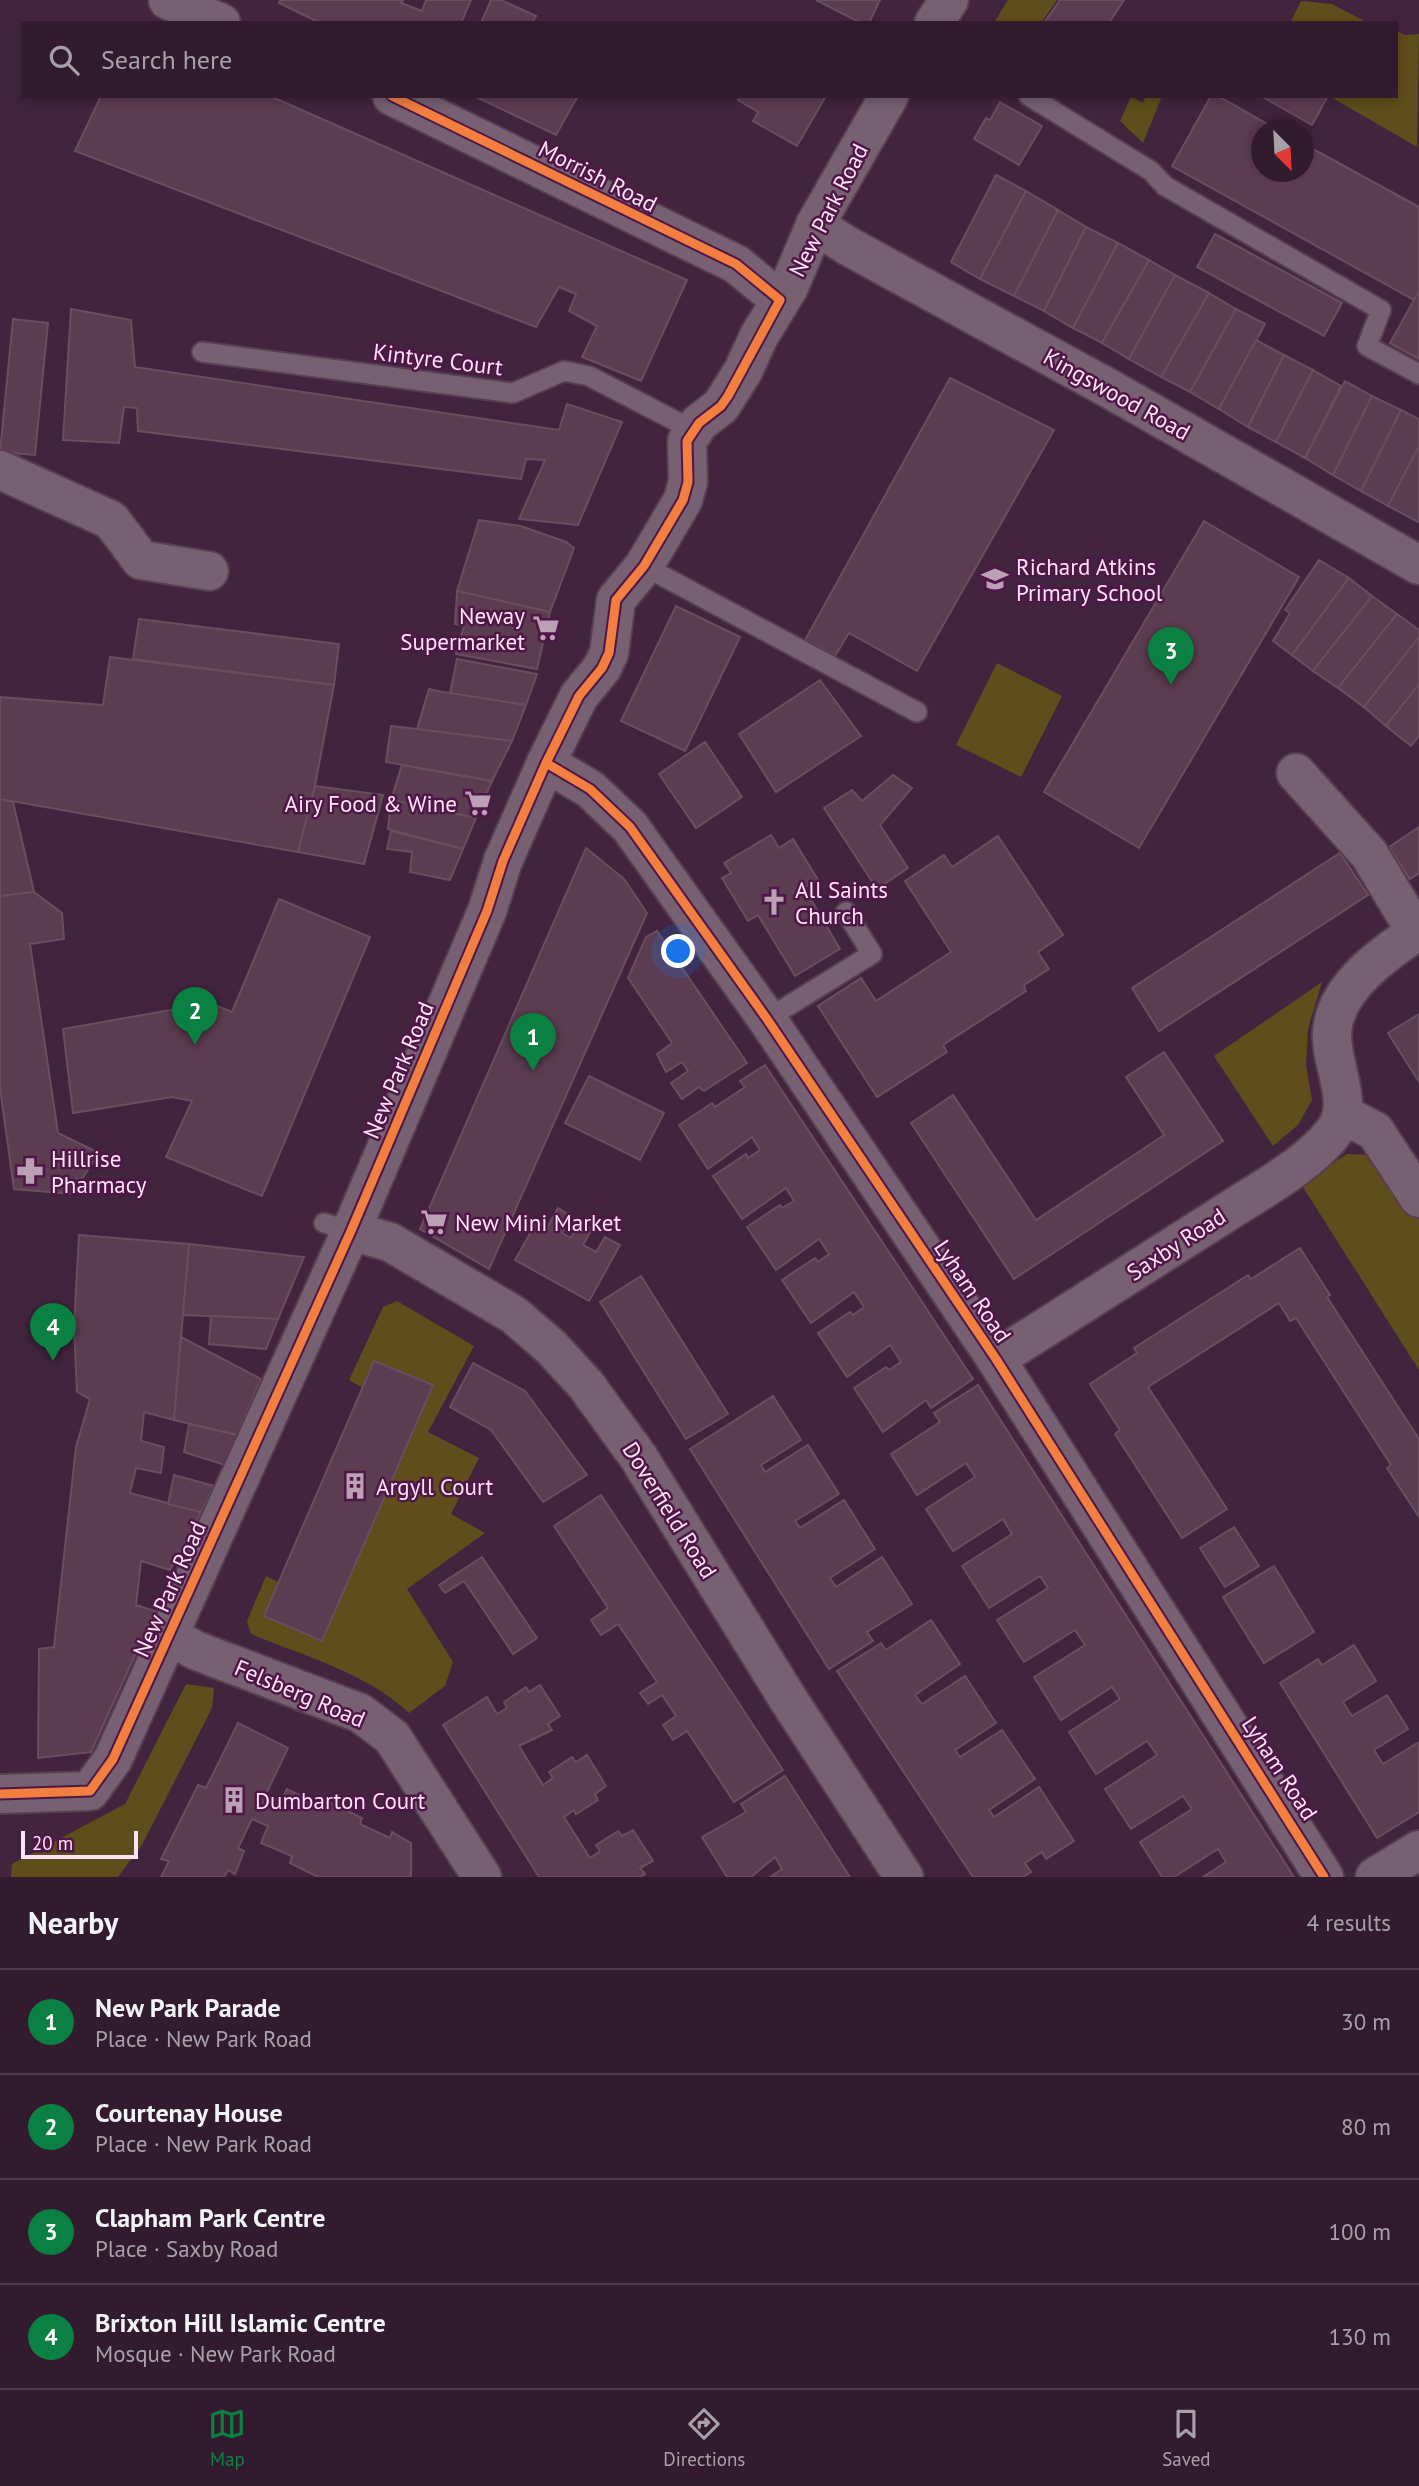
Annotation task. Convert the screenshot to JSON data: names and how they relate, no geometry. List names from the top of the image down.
{
  "streets": {
    "street": [
      "Morrish Road",
      "New Park Road",
      "Kingswood Road",
      "Saxby Road",
      "Lyham Road",
      "Doverfield Road",
      "Felsberg Road"
    ],
    "lane": ["Kintyre Court"]
  },
  "crossings": [
    ["Morrish Road", "New Park Road"],
    ["New Park Road", "Kintyre Court"],
    ["New Park Road", "Kingswood Road"],
    ["New Park Road", "Lyham Road"],
    ["New Park Road", "Doverfield Road"],
    ["New Park Road", "Felsberg Road"],
    ["Saxby Road", "Lyham Road"]
  ],
  "places": {
    "school or university": ["Richard Atkins Primary School"],
    "supermarket": ["Neway Supermarket", "Airy Food & Wine", "New Mini Market"],
    "church": ["All Saints Church"],
    "pharmacy": ["Hillrise Pharmacy"],
    "building": ["Argyll Court", "Dumbarton Court"]
  },
  "scale_bar": "20 m",
  "north": "bottom right",
  "page": {
    "search": "Search here",
    "pins": [
      "3",
      "2",
      "1",
      "4"
    ],
    "scale": "20 m",
    "heading": ["Nearby", "4 results"],
    "list": [
      {
        "mark": "1",
        "name": "New Park Parade",
        "note": "Place · New Park Road",
        "value": "30 m"
      },
      {
        "mark": "2",
        "name": "Courtenay House",
        "note": "Place · New Park Road",
        "value": "80 m"
      },
      {
        "mark": "3",
        "name": "Clapham Park Centre",
        "note": "Place · Saxby Road",
        "value": "100 m"
      },
      {
        "mark": "4",
        "name": "Brixton Hill Islamic Centre",
        "note": "Mosque · New Park Road",
        "value": "130 m"
      }
    ],
    "nav": ["Map", "Directions", "Saved"]
  }
}
